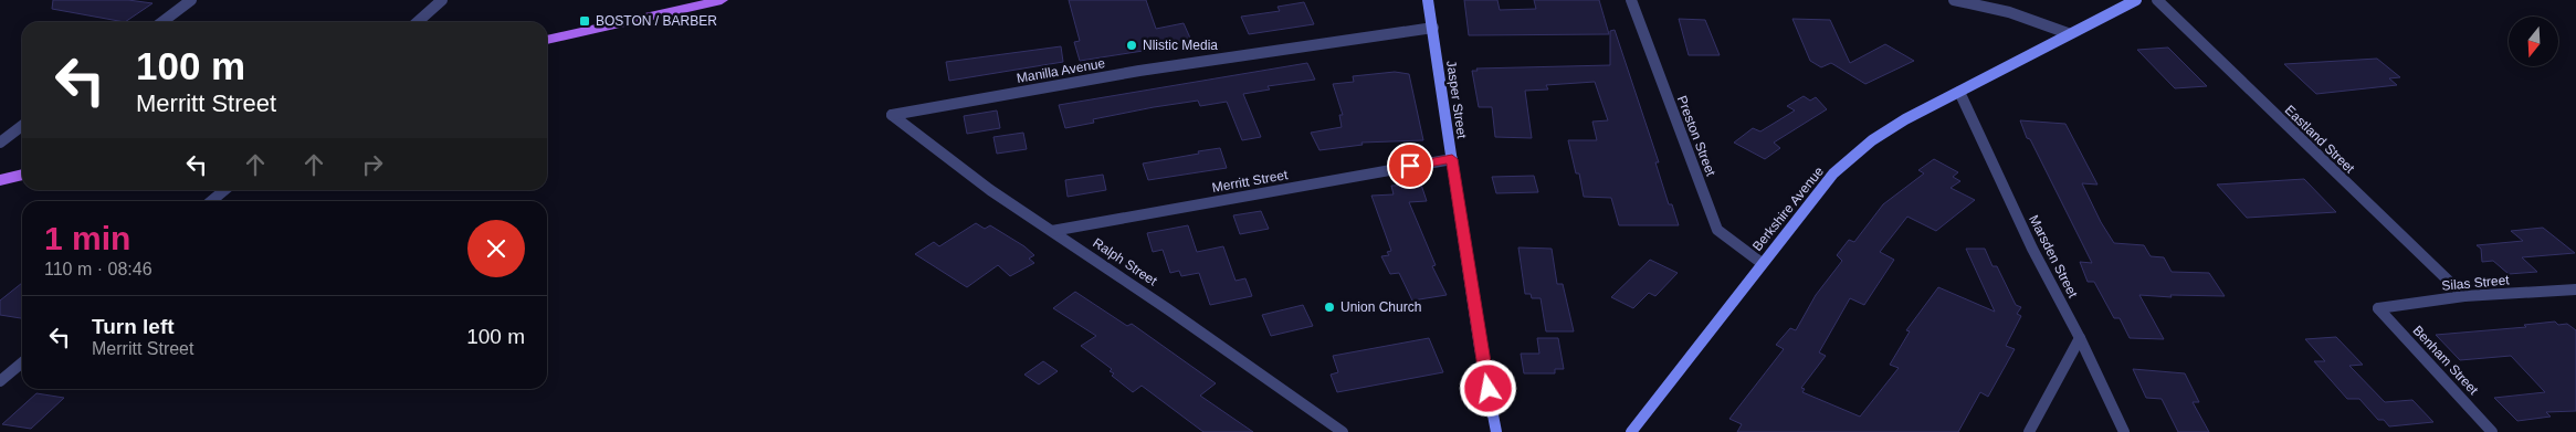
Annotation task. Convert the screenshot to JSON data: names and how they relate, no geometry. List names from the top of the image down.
{
  "streets": {
    "main road": ["Jasper Street", "Berkshire Avenue"],
    "street": [
      "Manilla Avenue",
      "Preston Street",
      "Eastland Street",
      "Merritt Street",
      "Marsden Street",
      "Ralph Street",
      "Silas Street",
      "Benham Street"
    ]
  },
  "crossings": [
    ["Manilla Avenue", "Jasper Street"],
    ["Manilla Avenue", "Ralph Street"],
    ["Jasper Street", "Merritt Street"],
    ["Preston Street", "Berkshire Avenue"],
    ["Eastland Street", "Silas Street"],
    ["Merritt Street", "Ralph Street"],
    ["Berkshire Avenue", "Marsden Street"],
    ["Silas Street", "Benham Street"]
  ],
  "places": {
    "transit": ["BOSTON / BARBER"],
    "other": ["Nlistic Media", "Union Church"]
  },
  "north": "bottom",
  "page": {
    "turn": ["100 m", "Merritt Street"],
    "heading": ["1 min", "110 m · 08:46"],
    "list": [
      {
        "name": "Turn left",
        "note": "Merritt Street",
        "value": "100 m"
      }
    ]
  }
}
